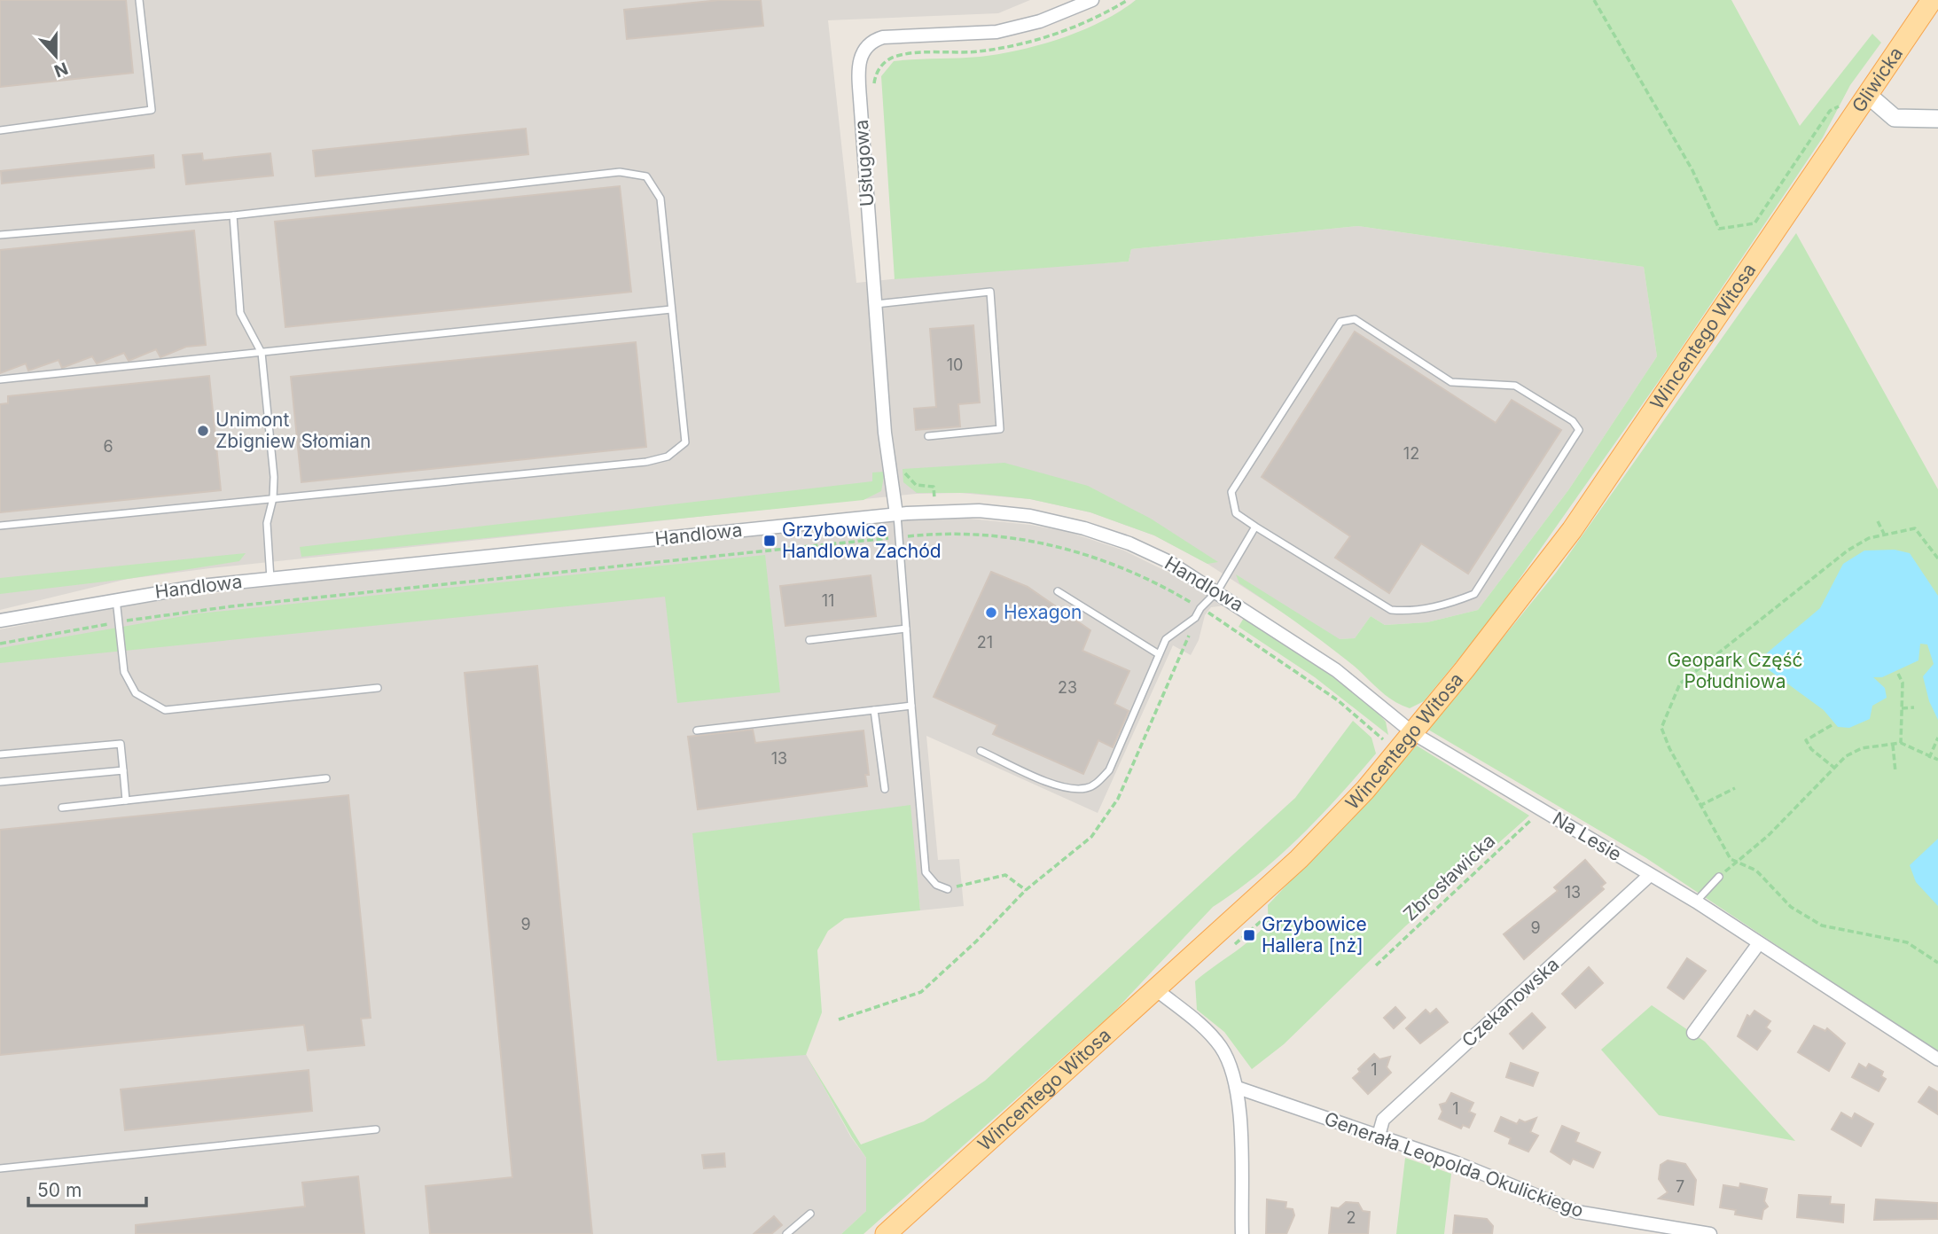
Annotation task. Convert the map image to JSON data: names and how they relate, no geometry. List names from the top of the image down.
{
  "streets": {
    "main road": ["Gliwicka", "Wincentego Witosa"],
    "street": [
      "Usługowa",
      "Handlowa",
      "Na Lesie",
      "Czekanowska",
      "Generała Leopolda Okulickiego"
    ],
    "path": ["Zbrosławicka"]
  },
  "crossings": [
    ["Gliwicka", "Wincentego Witosa"],
    ["Usługowa", "Handlowa"],
    ["Wincentego Witosa", "Handlowa"],
    ["Wincentego Witosa", "Na Lesie"],
    ["Handlowa", "Na Lesie"],
    ["Na Lesie", "Zbrosławicka"],
    ["Na Lesie", "Czekanowska"],
    ["Czekanowska", "Generała Leopolda Okulickiego"]
  ],
  "parks": ["Geopark Część Południowa"],
  "places": {
    "other": ["Unimont Zbigniew Słomian", "Hexagon"],
    "transit": ["Grzybowice Handlowa Zachód", "Grzybowice Hallera [nż]"]
  },
  "house_numbers": [
    "10",
    "6",
    "12",
    "11",
    "21",
    "23",
    "13",
    "13",
    "9",
    "9",
    "1",
    "1",
    "7",
    "2"
  ],
  "scale_bar": "50 m",
  "north": "bottom"
}
